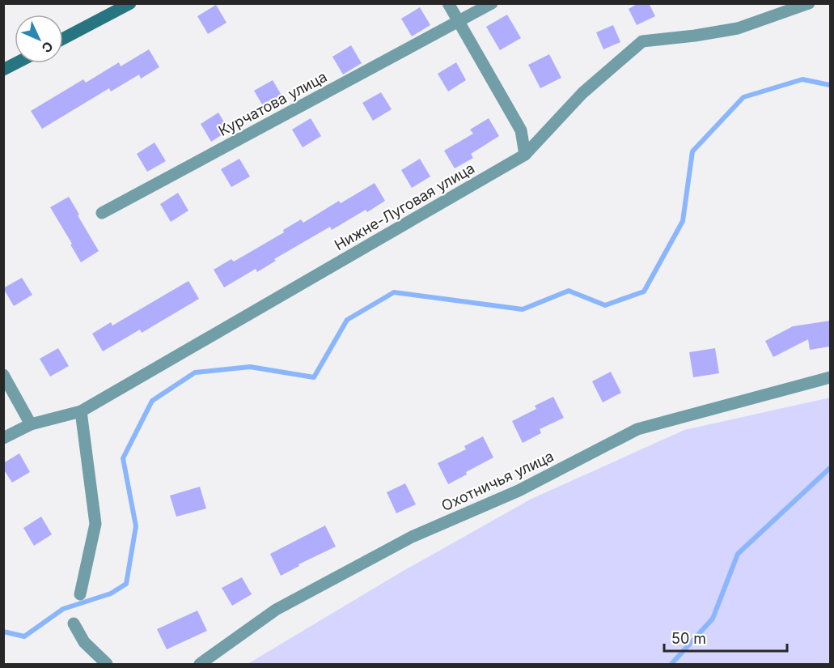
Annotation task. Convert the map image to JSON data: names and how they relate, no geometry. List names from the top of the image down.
{
  "streets": {
    "street": ["Курчатова улица", "Нижне-Луговая улица", "Охотничья улица"]
  },
  "scale_bar": "50 m",
  "north": "bottom right"
}
